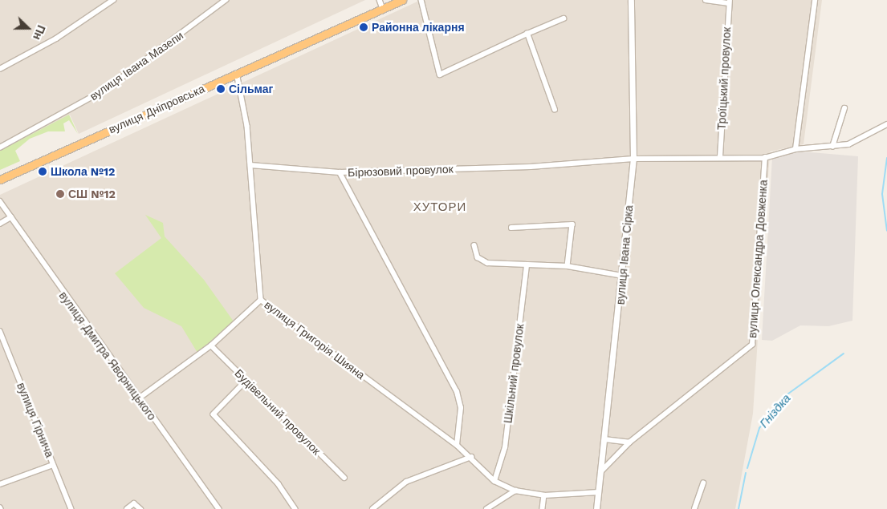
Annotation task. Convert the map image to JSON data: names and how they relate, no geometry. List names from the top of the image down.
{
  "streets": {
    "highway": ["вулиця Дніпровська"],
    "street": [
      "вулиця Івана Мазепи",
      "Троїцький провулок",
      "Бірюзовий провулок",
      "вулиця Івана Сірка",
      "вулиця Олександра Довженка",
      "вулиця Григорія Шияна",
      "вулиця Дмитра Яворницького",
      "Шкільний провулок",
      "Будівельний провулок",
      "вулиця Гірнича"
    ]
  },
  "crossings": [
    ["Троїцький провулок", "Бірюзовий провулок"],
    ["вулиця Дніпровська", "вулиця Григорія Шияна"],
    ["Бірюзовий провулок", "вулиця Івана Сірка"],
    ["Бірюзовий провулок", "вулиця Олександра Довженка"],
    ["Бірюзовий провулок", "вулиця Григорія Шияна"],
    ["вулиця Івана Сірка", "вулиця Олександра Довженка"],
    ["вулиця Івана Сірка", "вулиця Григорія Шияна"],
    ["вулиця Григорія Шияна", "Шкільний провулок"]
  ],
  "districts": ["ХУТОРИ"],
  "water": ["Гніздка"],
  "places": [
    "Районна лікарня",
    "Сільмаг",
    "Школа №12",
    "СШ №12"
  ],
  "north": "right"
}
